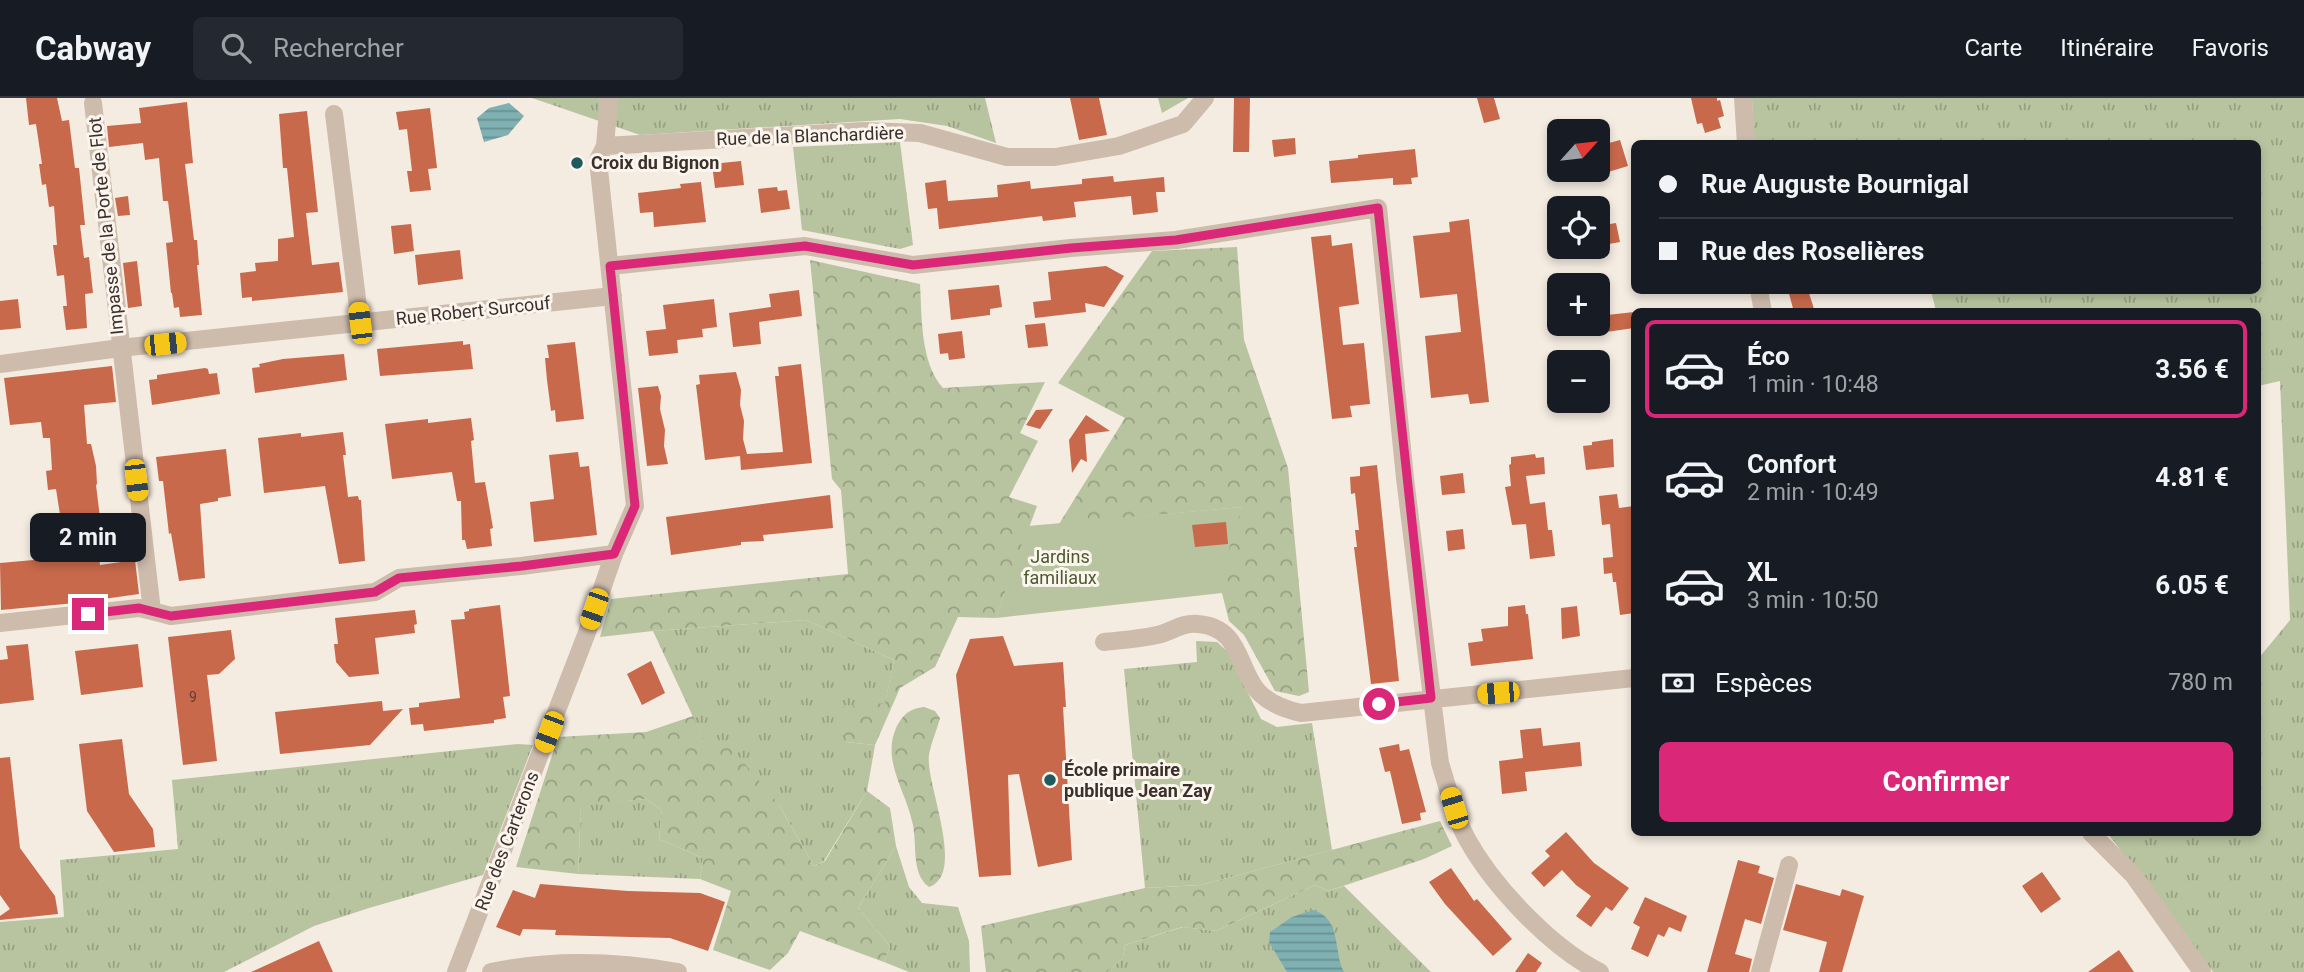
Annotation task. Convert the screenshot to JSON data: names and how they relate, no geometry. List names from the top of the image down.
{
  "streets": {
    "street": [
      "Rue de la Blanchardière",
      "Impasse de la Porte de Flot",
      "Rue Robert Surcouf",
      "Rue des Carterons"
    ]
  },
  "crossings": [
    ["Rue de la Blanchardière", "Rue des Carterons"],
    ["Impasse de la Porte de Flot", "Rue Robert Surcouf"],
    ["Rue Robert Surcouf", "Rue des Carterons"]
  ],
  "parks": ["Jardins familiaux"],
  "places": ["Croix du Bignon", "École primaire publique Jean Zay"],
  "house_numbers": ["9"],
  "north": "top right",
  "page": {
    "header": "Cabway",
    "search": "Rechercher",
    "nav": ["Carte", "Itinéraire", "Favoris"],
    "map_buttons": ["+", "−"],
    "banner": ["Rue Auguste Bournigal", "Rue des Roselières"],
    "list": [
      {
        "name": "Éco",
        "note": "1 min · 10:48",
        "value": "3.56 €"
      },
      {
        "name": "Confort",
        "note": "2 min · 10:49",
        "value": "4.81 €"
      },
      {
        "name": "XL",
        "note": "3 min · 10:50",
        "value": "6.05 €"
      }
    ],
    "bubble": "2 min",
    "pay": ["Espèces", "780 m"],
    "buttons": "Confirmer"
  }
}
